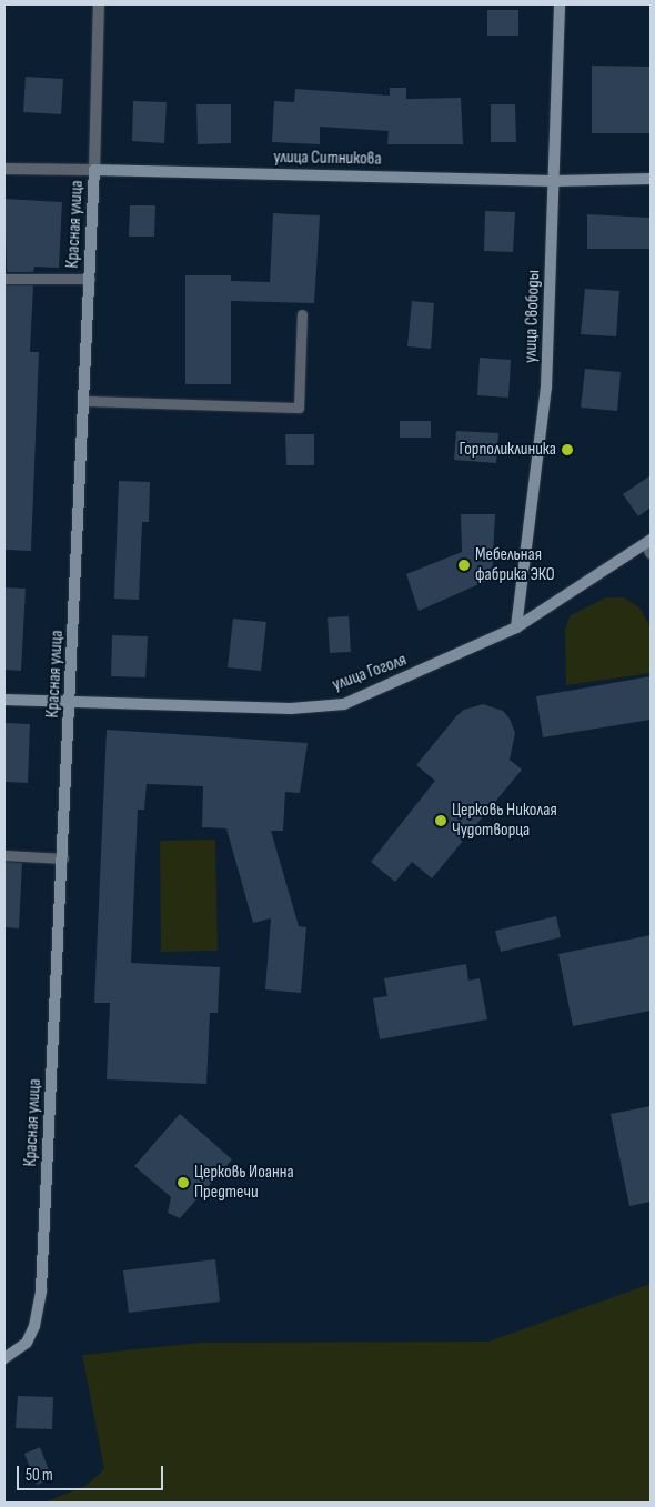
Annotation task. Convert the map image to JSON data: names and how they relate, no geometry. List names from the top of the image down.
{
  "streets": {
    "main road": [
      "улица Ситникова",
      "Красная улица",
      "улица Свободы",
      "улица Гоголя"
    ]
  },
  "crossings": [
    ["улица Ситникова", "Красная улица"],
    ["улица Ситникова", "улица Свободы"],
    ["Красная улица", "улица Гоголя"],
    ["улица Свободы", "улица Гоголя"]
  ],
  "places": [
    "Горполиклиника",
    "Мебельная фабрика ЭКО",
    "Церковь Николая Чудотворца",
    "Церковь Иоанна Предтечи"
  ],
  "scale_bar": "50 m"
}
